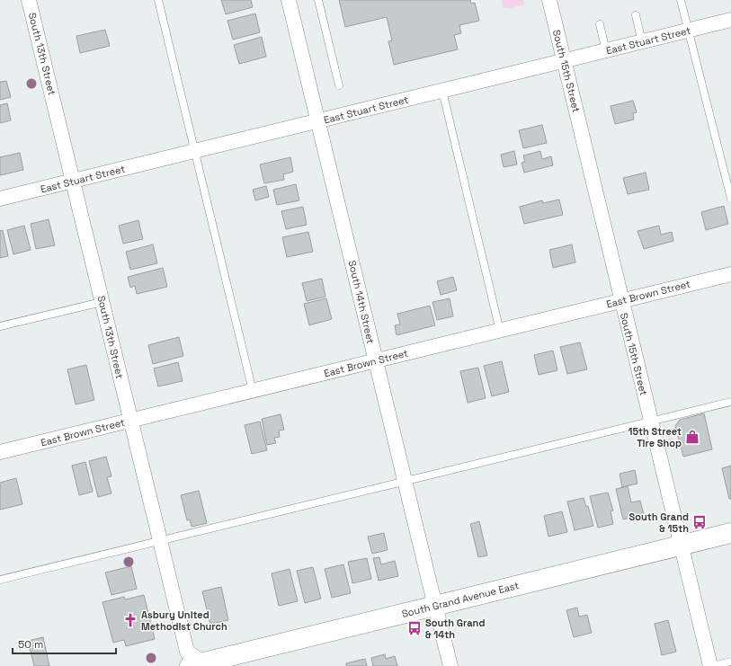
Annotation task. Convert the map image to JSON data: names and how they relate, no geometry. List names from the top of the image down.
{
  "streets": {
    "main road": ["South Grand Avenue East"],
    "street": [
      "East Stuart Street",
      "South 13th Street",
      "South 15th Street",
      "East Brown Street",
      "South 14th Street"
    ]
  },
  "crossings": [
    ["East Stuart Street", "South 13th Street"],
    ["East Stuart Street", "South 15th Street"],
    ["East Stuart Street", "South 14th Street"],
    ["South 13th Street", "East Brown Street"],
    ["South 13th Street", "South Grand Avenue East"],
    ["South 15th Street", "East Brown Street"],
    ["South 15th Street", "South Grand Avenue East"],
    ["East Brown Street", "South 14th Street"],
    ["South 14th Street", "South Grand Avenue East"]
  ],
  "places": {
    "shop": ["15th Street Tire Shop"],
    "bus stop": ["South Grand & 15th", "South Grand & 14th"],
    "church": ["Asbury United Methodist Church"]
  },
  "scale_bar": "50 m"
}
